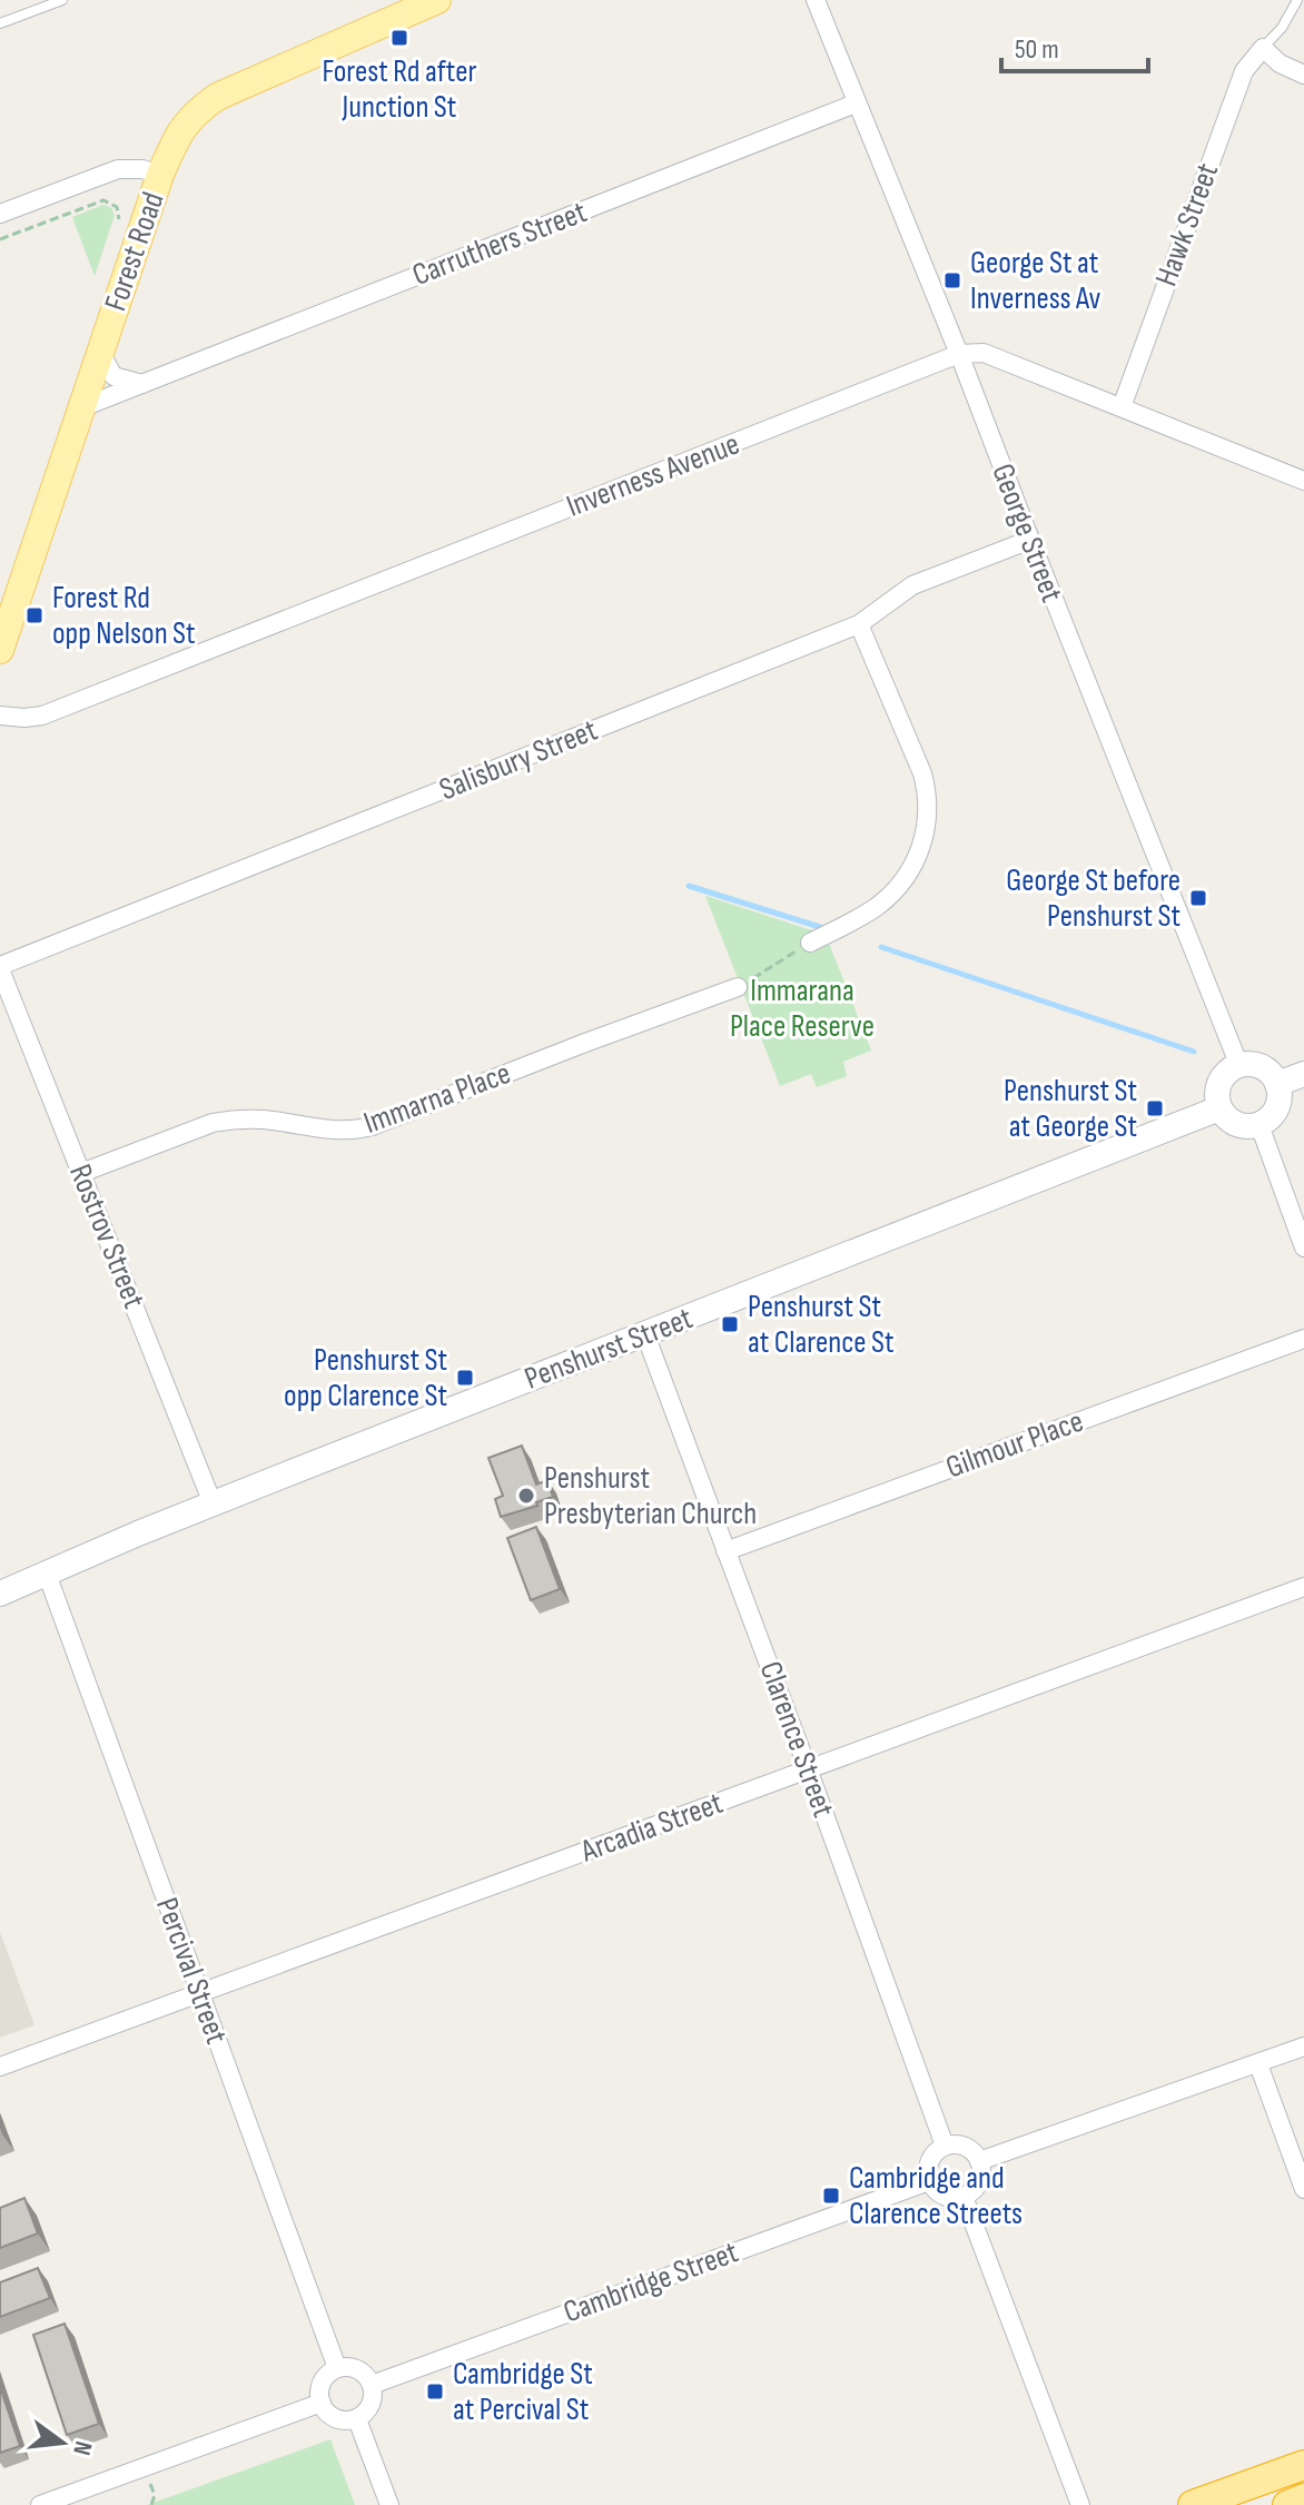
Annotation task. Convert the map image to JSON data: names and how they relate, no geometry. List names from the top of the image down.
{
  "streets": {
    "main road": ["Forest Road", "Penshurst Street"],
    "street": [
      "Hawk Street",
      "Carruthers Street",
      "Inverness Avenue",
      "George Street",
      "Salisbury Street",
      "Immarna Place",
      "Rostrov Street",
      "Gilmour Place",
      "Clarence Street",
      "Arcadia Street",
      "Percival Street",
      "Cambridge Street"
    ]
  },
  "crossings": [
    ["Hawk Street", "Inverness Avenue"],
    ["Carruthers Street", "Forest Road"],
    ["Carruthers Street", "George Street"],
    ["Inverness Avenue", "George Street"],
    ["George Street", "Salisbury Street"],
    ["George Street", "Penshurst Street"],
    ["Salisbury Street", "Rostrov Street"],
    ["Immarna Place", "Rostrov Street"],
    ["Rostrov Street", "Penshurst Street"],
    ["Penshurst Street", "Clarence Street"],
    ["Penshurst Street", "Percival Street"],
    ["Gilmour Place", "Clarence Street"],
    ["Clarence Street", "Arcadia Street"],
    ["Clarence Street", "Cambridge Street"],
    ["Arcadia Street", "Percival Street"],
    ["Percival Street", "Cambridge Street"]
  ],
  "parks": ["Immarana Place Reserve"],
  "places": {
    "transit": [
      "Forest Rd after Junction St",
      "George St at Inverness Av",
      "Forest Rd opp Nelson St",
      "George St before Penshurst St",
      "Penshurst St at George St",
      "Penshurst St at Clarence St",
      "Penshurst St opp Clarence St",
      "Cambridge and Clarence Streets",
      "Cambridge St at Percival St"
    ],
    "other": ["Penshurst Presbyterian Church"]
  },
  "scale_bar": "50 m",
  "north": "right"
}
